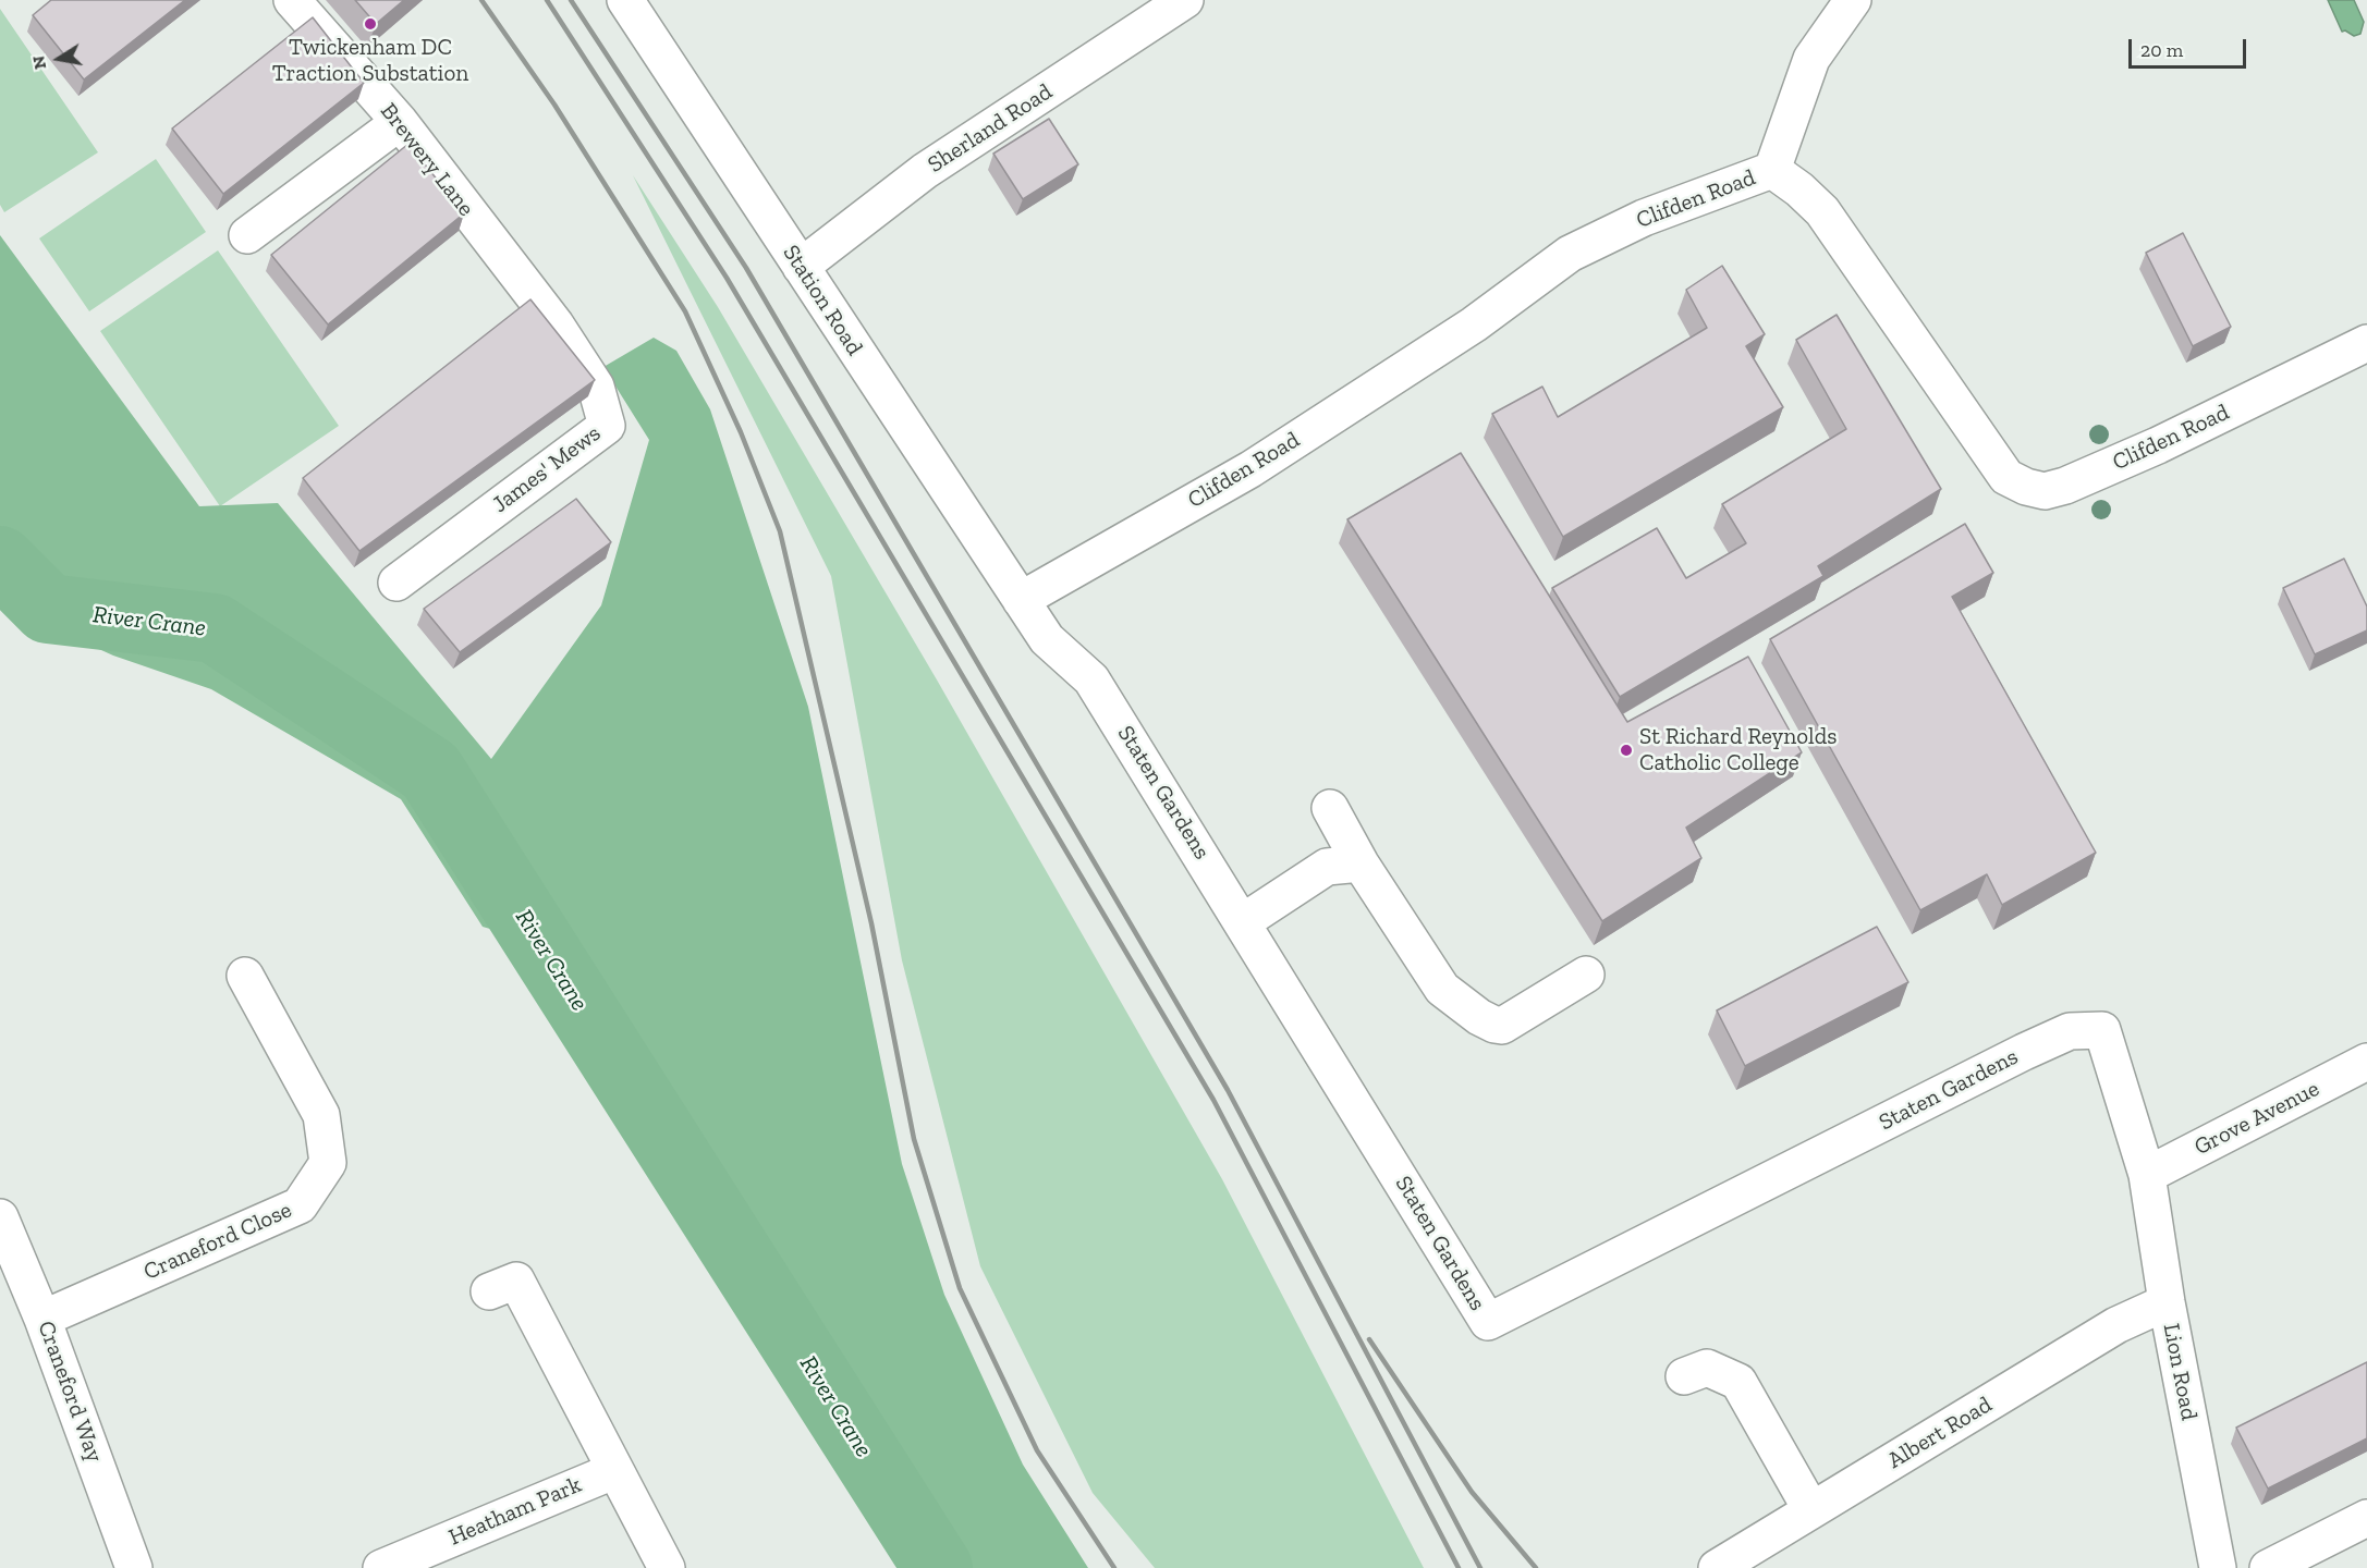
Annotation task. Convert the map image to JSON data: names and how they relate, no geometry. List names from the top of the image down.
{
  "streets": {
    "street": [
      "Sherland Road",
      "Brewery Lane",
      "Clifden Road",
      "Station Road",
      "James' Mews",
      "Staten Gardens",
      "Grove Avenue",
      "Craneford Close",
      "Lion Road",
      "Craneford Way",
      "Albert Road",
      "Heatham Park"
    ]
  },
  "crossings": [
    ["Sherland Road", "Station Road"],
    ["Brewery Lane", "James' Mews"],
    ["Clifden Road", "Station Road"],
    ["Clifden Road", "Staten Gardens"],
    ["Station Road", "Staten Gardens"],
    ["Staten Gardens", "Grove Avenue"],
    ["Staten Gardens", "Lion Road"],
    ["Grove Avenue", "Lion Road"],
    ["Craneford Close", "Craneford Way"],
    ["Lion Road", "Albert Road"]
  ],
  "water": ["River Crane"],
  "places": ["Twickenham DC Traction Substation", "St Richard Reynolds Catholic College"],
  "scale_bar": "20 m",
  "north": "left"
}
